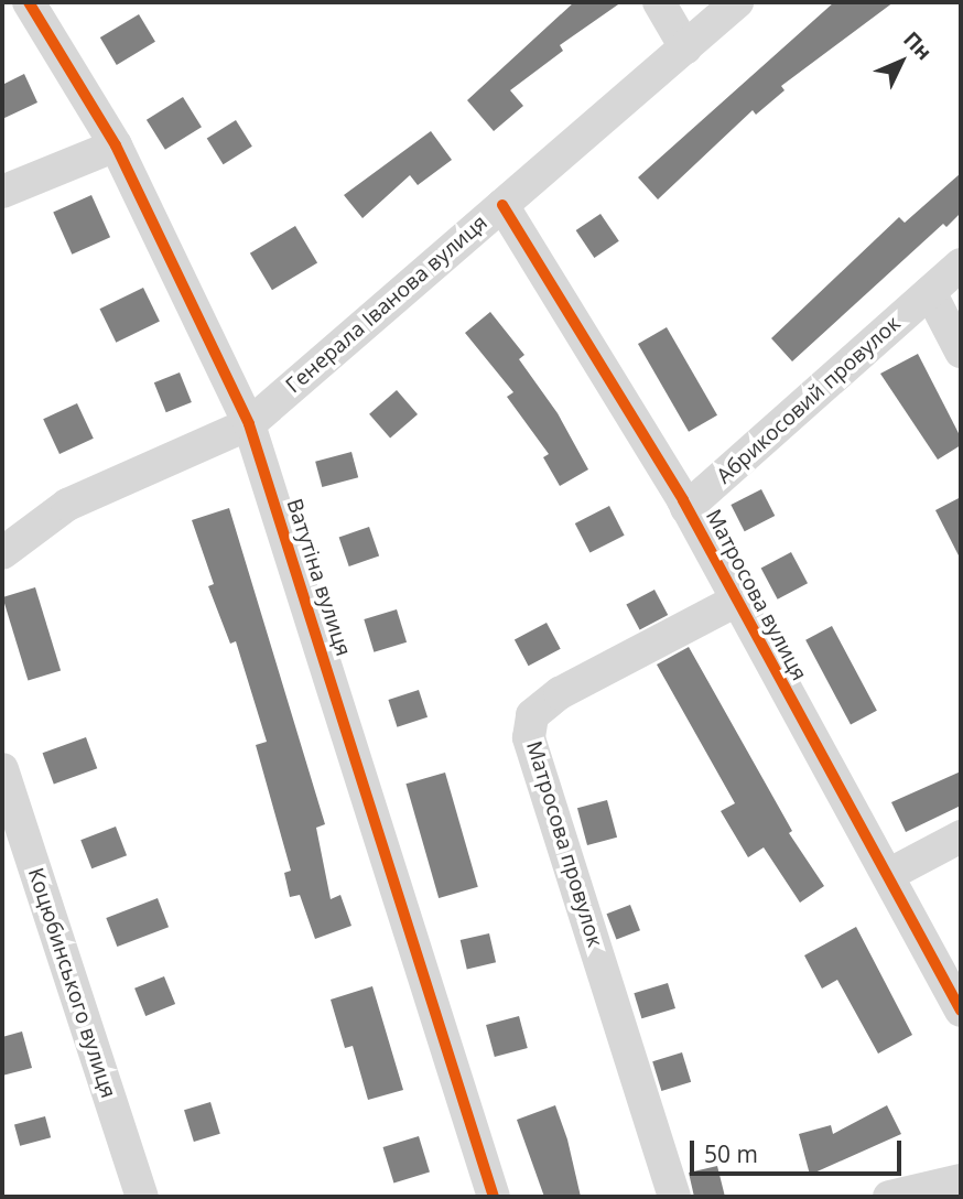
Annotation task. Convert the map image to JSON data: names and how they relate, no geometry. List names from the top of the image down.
{
  "streets": {
    "street": [
      "Генерала Іванова вулиця",
      "Абрикосовий провулок",
      "Ватутіна вулиця",
      "Матросова вулиця",
      "Матросова провулок",
      "Коцюбинського вулиця"
    ]
  },
  "crossings": [
    ["Генерала Іванова вулиця", "Ватутіна вулиця"],
    ["Генерала Іванова вулиця", "Матросова вулиця"],
    ["Абрикосовий провулок", "Матросова вулиця"],
    ["Матросова вулиця", "Матросова провулок"]
  ],
  "scale_bar": "50 m",
  "north": "top right"
}
